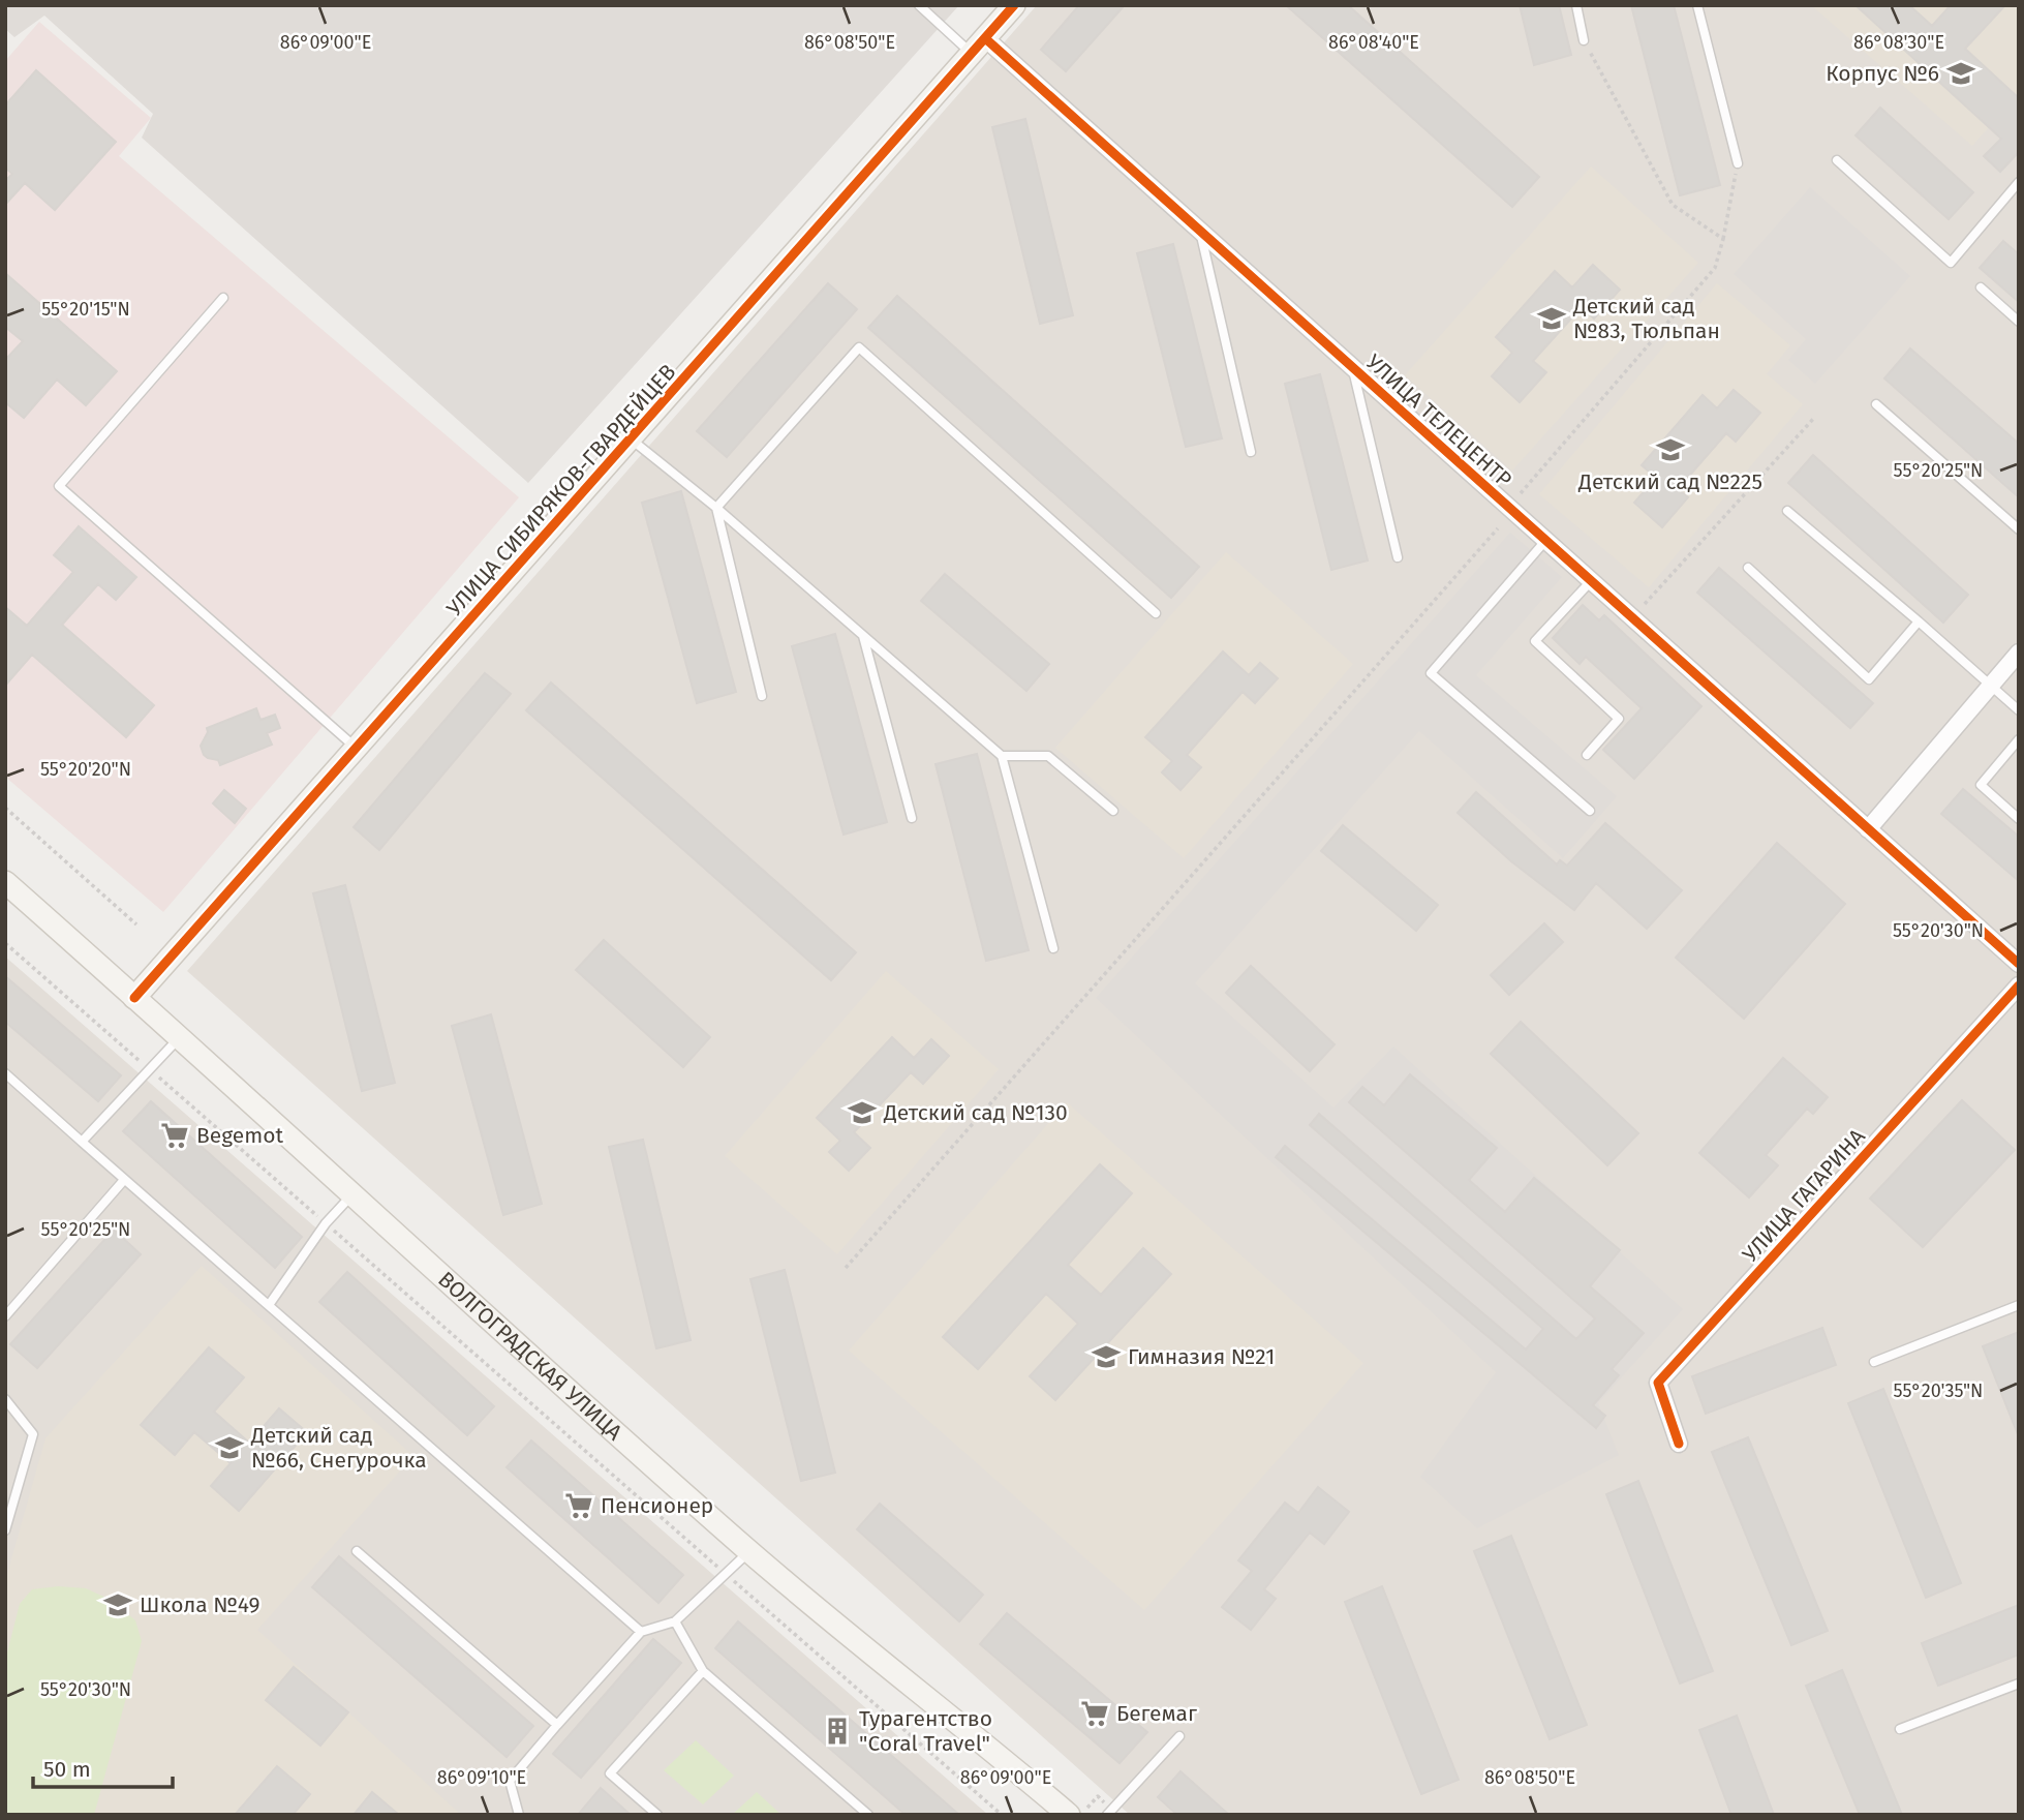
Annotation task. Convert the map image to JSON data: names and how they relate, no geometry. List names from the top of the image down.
{
  "streets": {
    "main road": ["УЛИЦА СИБИРЯКОВ-ГВАРДЕЙЦЕВ", "ВОЛГОГРАДСКАЯ УЛИЦА"],
    "street": ["УЛИЦА ТЕЛЕЦЕНТР", "УЛИЦА ГАГАРИНА"]
  },
  "crossings": [
    ["УЛИЦА ТЕЛЕЦЕНТР", "УЛИЦА СИБИРЯКОВ-ГВАРДЕЙЦЕВ"],
    ["УЛИЦА СИБИРЯКОВ-ГВАРДЕЙЦЕВ", "ВОЛГОГРАДСКАЯ УЛИЦА"]
  ],
  "places": {
    "school or university": [
      "Корпус №6",
      "Детский сад №83, Тюльпан",
      "Детский сад №225",
      "Детский сад №130",
      "Гимназия №21",
      "Детский сад №66, Снегурочка",
      "Школа №49"
    ],
    "supermarket": ["Begemot", "Пенсионер", "Бегемаг"],
    "building": ["Турагентство \"Coral Travel\""]
  },
  "scale_bar": "50 m",
  "coordinates": [
    "86°08'30\"E",
    "86°09'00\"E",
    "86°08'50\"E",
    "86°08'40\"E",
    "55°20'15\"N",
    "55°20'25\"N",
    "55°20'20\"N",
    "55°20'30\"N",
    "55°20'35\"N",
    "86°09'10\"E"
  ]
}
